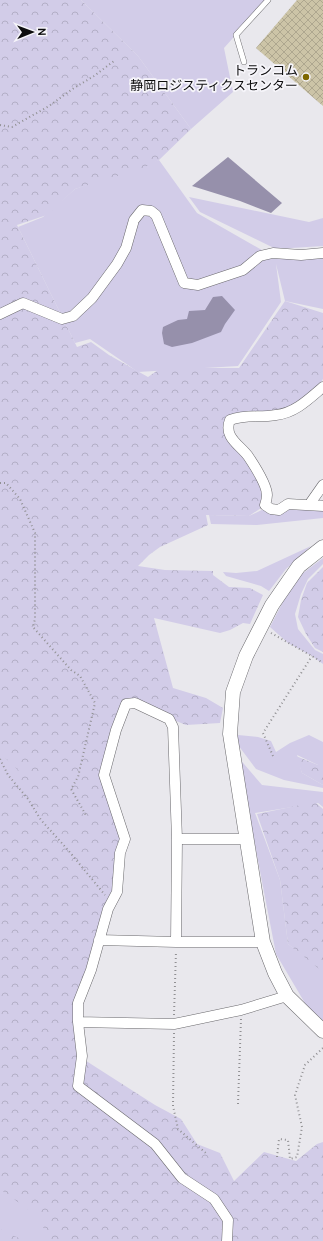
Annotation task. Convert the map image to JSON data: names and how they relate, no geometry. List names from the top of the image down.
{
  "places": ["トランコム 静岡ロジスティクスセンター"],
  "north": "right"
}
